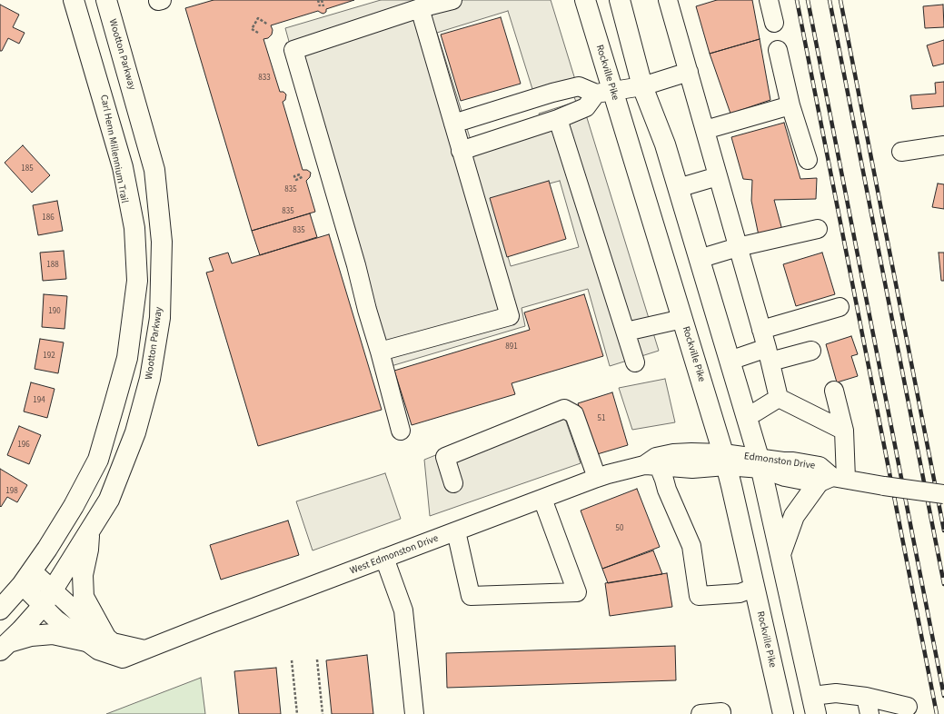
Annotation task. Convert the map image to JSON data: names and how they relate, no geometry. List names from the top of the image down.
{
  "streets": {
    "main road": ["Wootton Parkway", "Rockville Pike"],
    "street": ["Edmonston Drive", "West Edmonston Drive"]
  },
  "crossings": [
    ["Wootton Parkway", "West Edmonston Drive"],
    ["Rockville Pike", "Edmonston Drive"],
    ["Rockville Pike", "West Edmonston Drive"],
    ["Edmonston Drive", "West Edmonston Drive"]
  ],
  "house_numbers": [
    "833",
    "185",
    "835",
    "835",
    "186",
    "835",
    "188",
    "190",
    "891",
    "192",
    "194",
    "51",
    "196",
    "198",
    "50"
  ]
}
